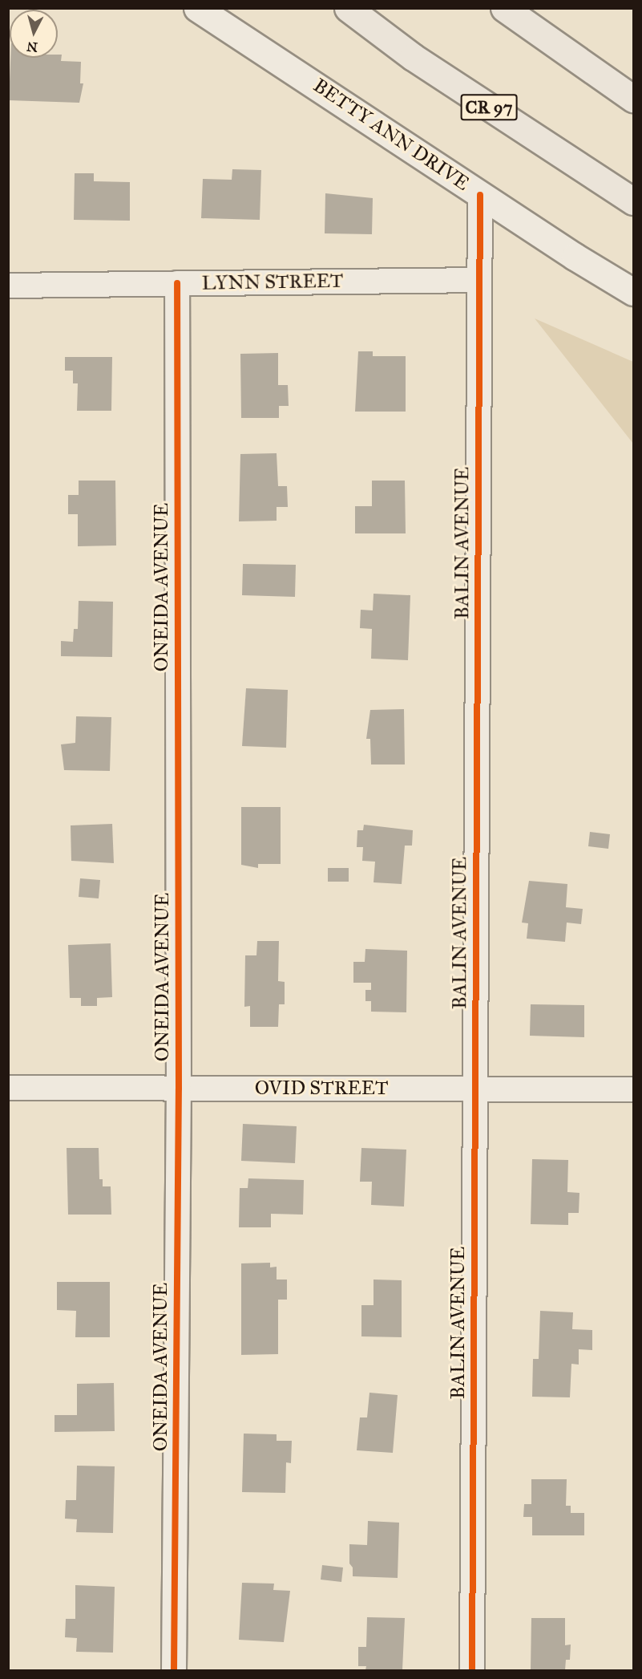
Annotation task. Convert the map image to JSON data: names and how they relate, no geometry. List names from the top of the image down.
{
  "streets": {
    "highway": ["CR 97"],
    "street": [
      "BETTY ANN DRIVE",
      "LYNN STREET",
      "BALIN AVENUE",
      "ONEIDA AVENUE",
      "OVID STREET"
    ]
  },
  "crossings": [
    ["BETTY ANN DRIVE", "BALIN AVENUE"],
    ["LYNN STREET", "BALIN AVENUE"],
    ["LYNN STREET", "ONEIDA AVENUE"],
    ["BALIN AVENUE", "OVID STREET"],
    ["ONEIDA AVENUE", "OVID STREET"]
  ],
  "north": "bottom"
}
